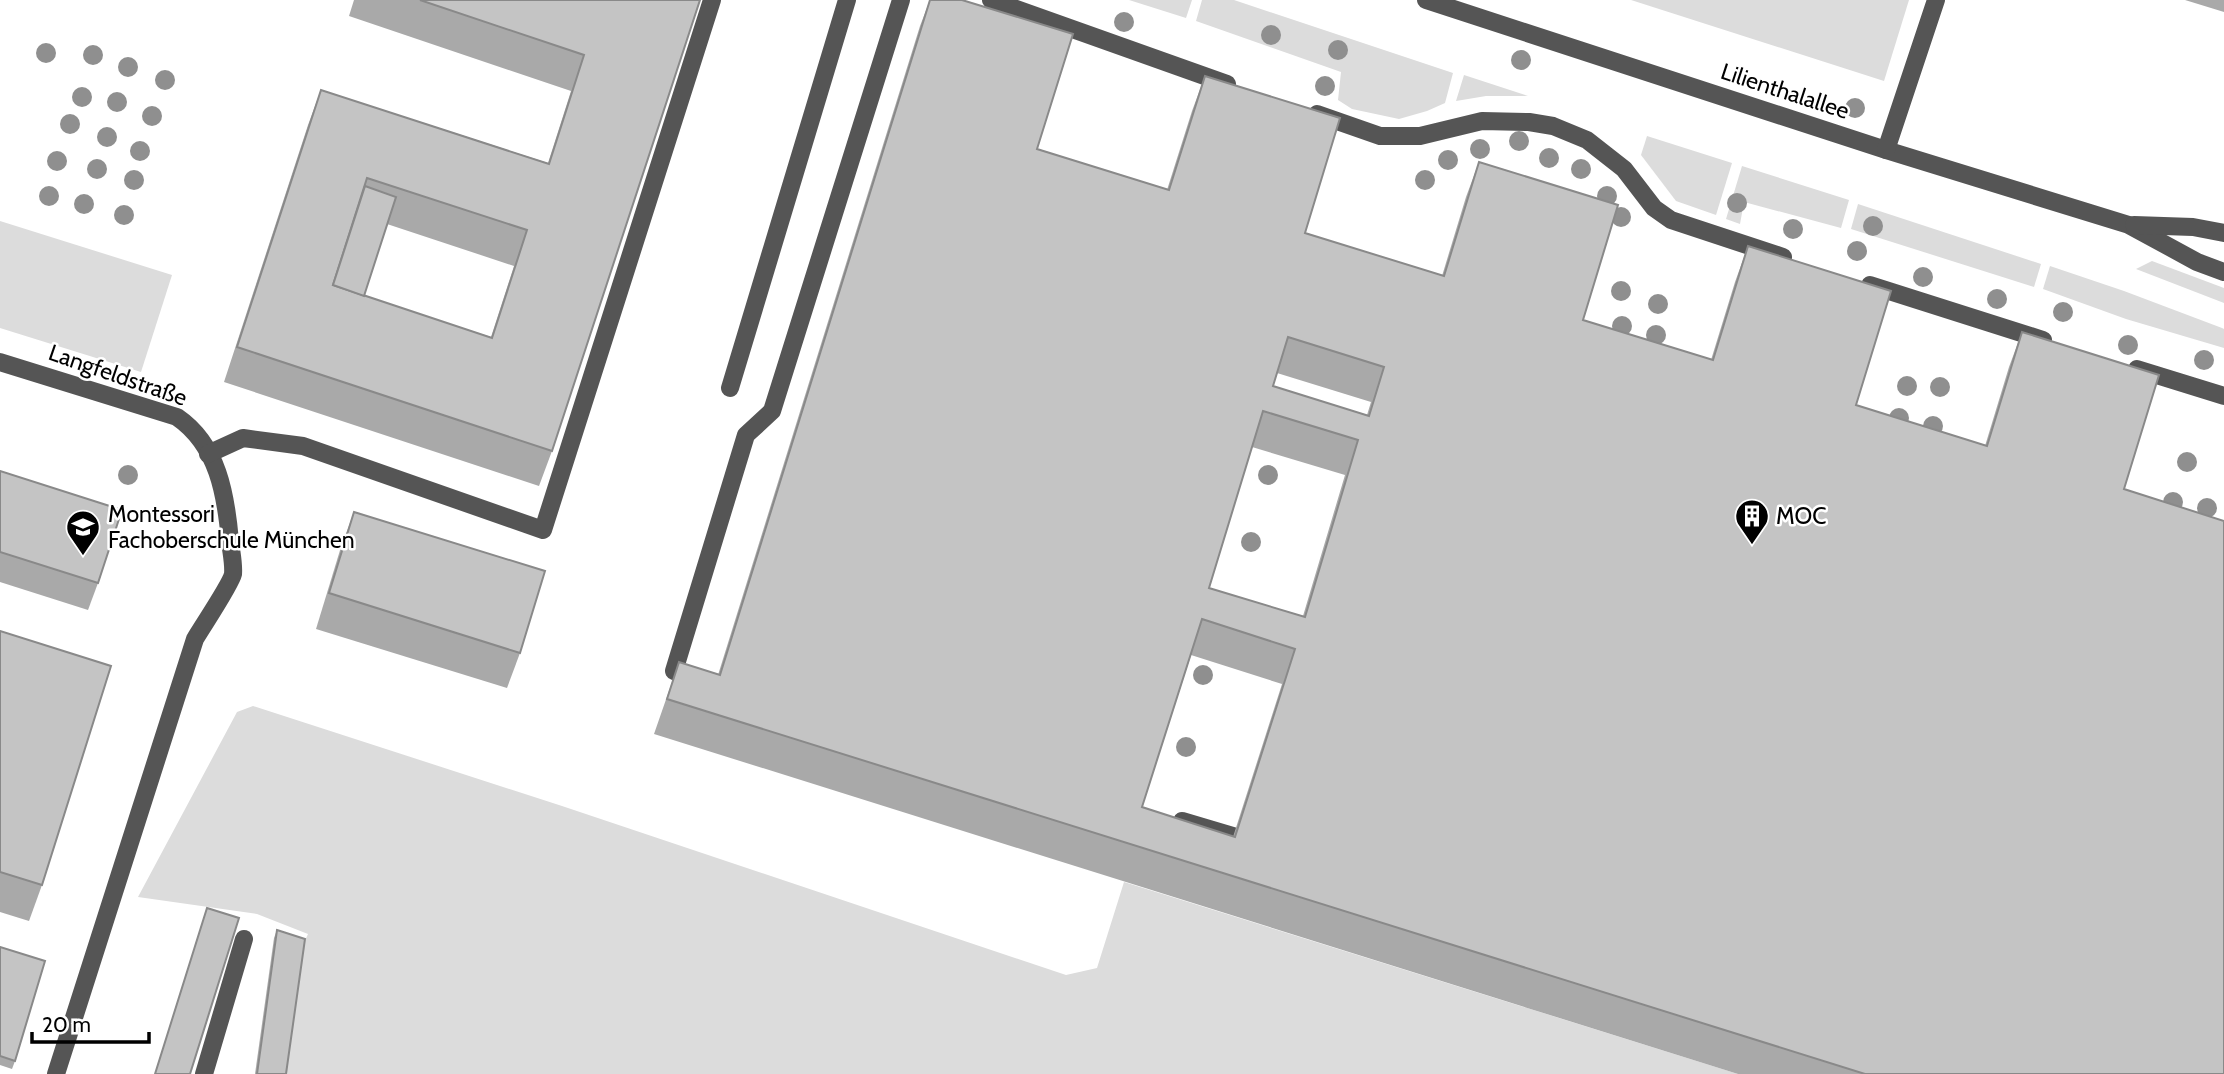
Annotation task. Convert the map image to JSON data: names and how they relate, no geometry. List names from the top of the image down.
{
  "streets": {
    "street": ["Lilienthalallee", "Langfeldstraße"]
  },
  "places": {
    "building": ["MOC"],
    "school or university": ["Montessori Fachoberschule München"]
  },
  "scale_bar": "20 m"
}
